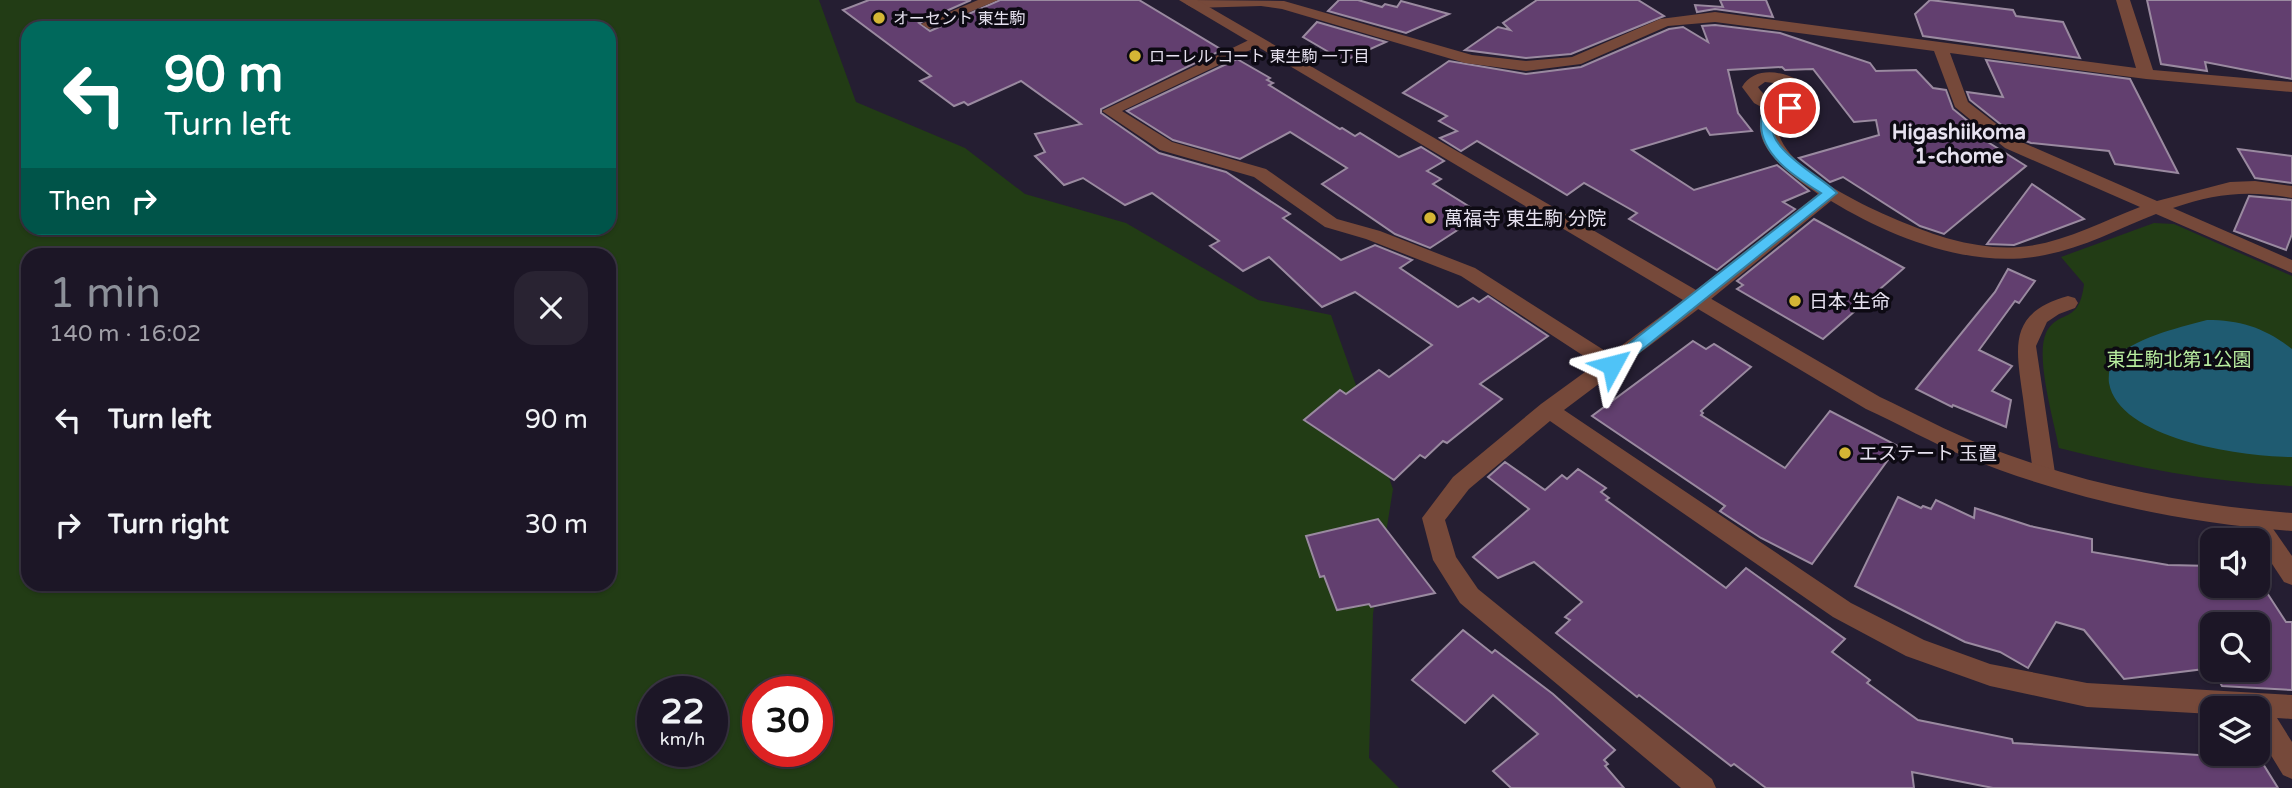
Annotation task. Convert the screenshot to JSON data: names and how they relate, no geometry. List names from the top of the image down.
{
  "districts": ["Higashiikoma 1-chome"],
  "parks": ["東生駒北第1公園"],
  "places": [
    "オーセント 東生駒",
    "ローレル コート 東生駒 一丁目",
    "萬福寺 東生駒 分院",
    "日本 生命",
    "エステート 玉置"
  ],
  "page": {
    "turn": ["90 m", "Turn left"],
    "then": "Then",
    "heading": ["1 min", "140 m · 16:02"],
    "list": [
      {
        "name": "Turn left",
        "value": "90 m"
      },
      {
        "name": "Turn right",
        "value": "30 m"
      }
    ],
    "speed": "22 km/h",
    "limit": "30"
  }
}
